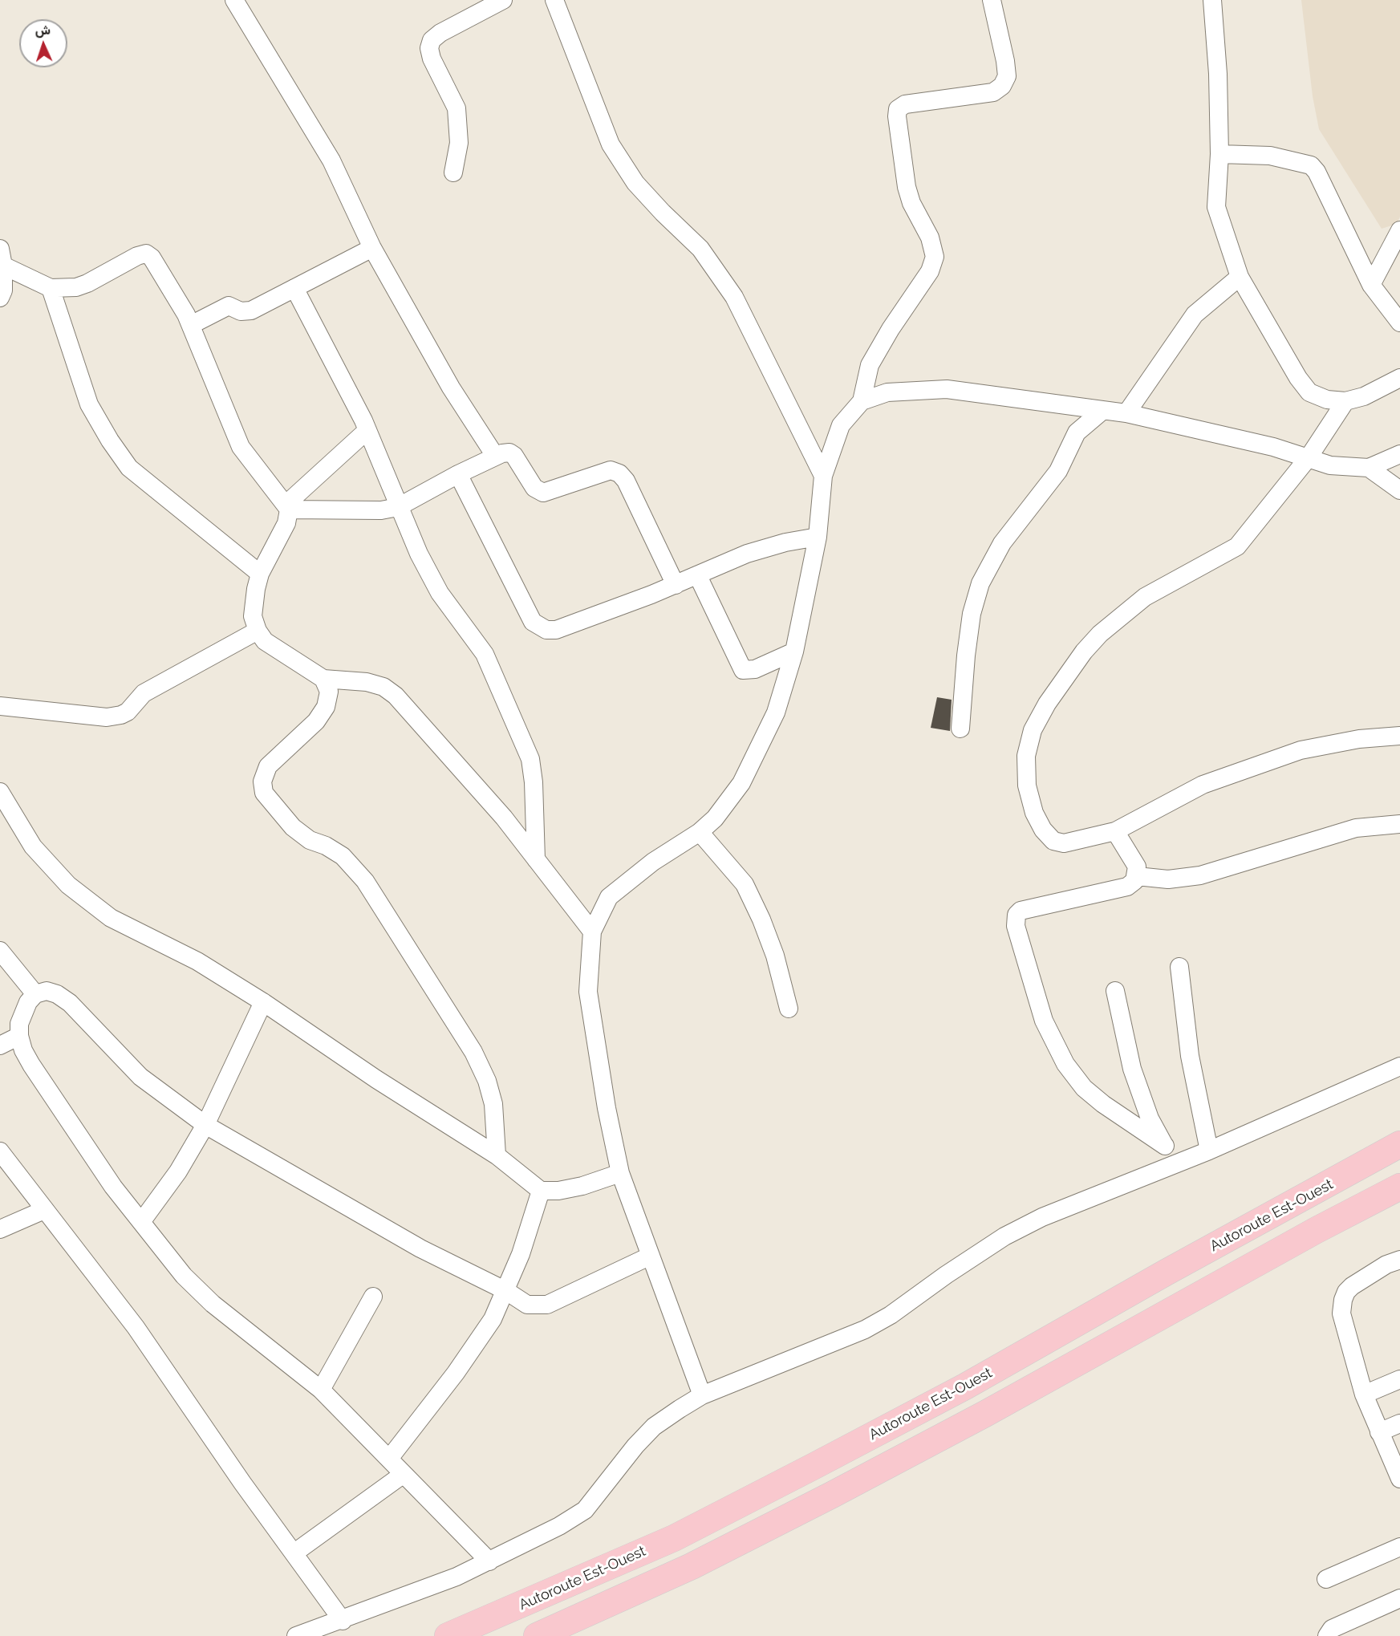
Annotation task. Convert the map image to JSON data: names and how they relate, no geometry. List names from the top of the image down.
{
  "streets": {
    "highway": ["Autoroute Est-Ouest"]
  },
  "north": "top"
}
